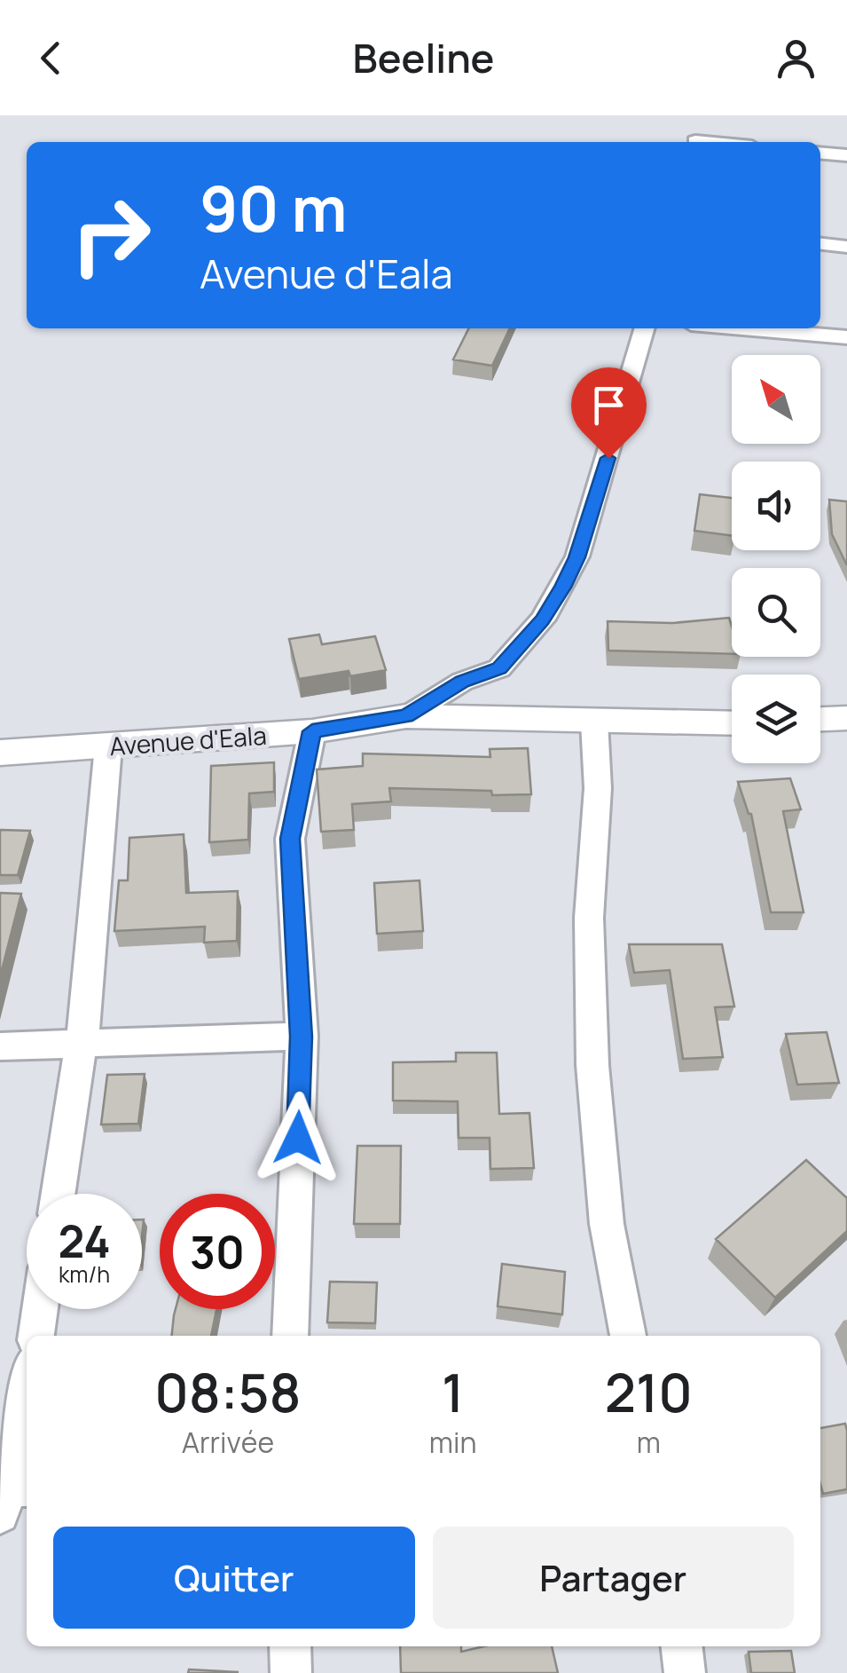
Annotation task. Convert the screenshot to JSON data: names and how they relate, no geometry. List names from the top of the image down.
{
  "streets": {
    "street": ["Avenue d'Eala"]
  },
  "north": "top left",
  "page": {
    "header": "Beeline",
    "turn": ["90 m", "Avenue d'Eala"],
    "speed": "24 km/h",
    "limit": "30",
    "eta": [
      "08:58",
      "Arrivée",
      "1",
      "min",
      "210",
      "m"
    ],
    "buttons": ["Quitter", "Partager"]
  }
}
